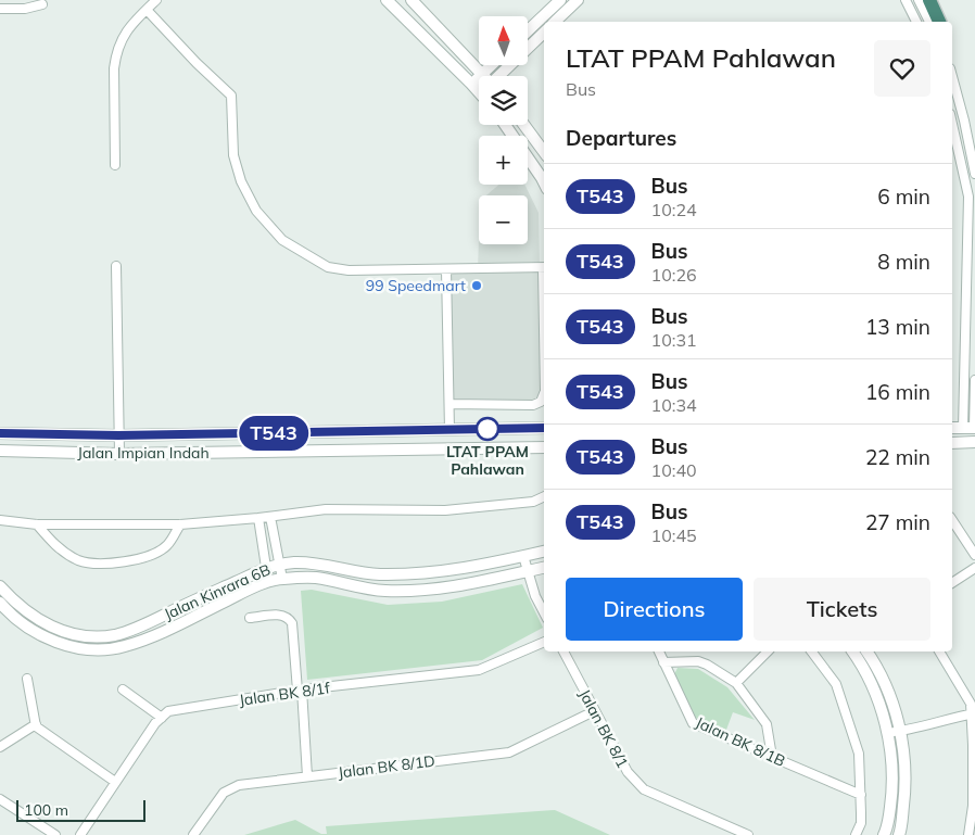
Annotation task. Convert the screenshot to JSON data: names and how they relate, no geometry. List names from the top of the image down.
{
  "streets": {
    "street": [
      "Jalan Impian Indah",
      "Jalan Kinrara 6B",
      "Jalan BK 8/1f",
      "Jalan BK 8/1",
      "Jalan BK 8/1B",
      "Jalan BK 8/1D"
    ]
  },
  "crossings": [
    ["Jalan BK 8/1", "Jalan BK 8/1D"]
  ],
  "places": ["99 Speedmart", "LTAT PPAM Pahlawan"],
  "lines": ["bus line T543"],
  "scale_bar": "100 m",
  "north": "top",
  "page": {
    "on_map": "T543",
    "map_buttons": ["+", "−"],
    "heading": [
      ["LTAT PPAM Pahlawan", "Bus"],
      "Departures"
    ],
    "list": [
      {
        "mark": "T543",
        "name": "Bus",
        "note": "10:24",
        "value": "6 min"
      },
      {
        "mark": "T543",
        "name": "Bus",
        "note": "10:26",
        "value": "8 min"
      },
      {
        "mark": "T543",
        "name": "Bus",
        "note": "10:31",
        "value": "13 min"
      },
      {
        "mark": "T543",
        "name": "Bus",
        "note": "10:34",
        "value": "16 min"
      },
      {
        "mark": "T543",
        "name": "Bus",
        "note": "10:40",
        "value": "22 min"
      },
      {
        "mark": "T543",
        "name": "Bus",
        "note": "10:45",
        "value": "27 min"
      }
    ],
    "buttons": ["Directions", "Tickets"],
    "scale": "100 m"
  }
}
